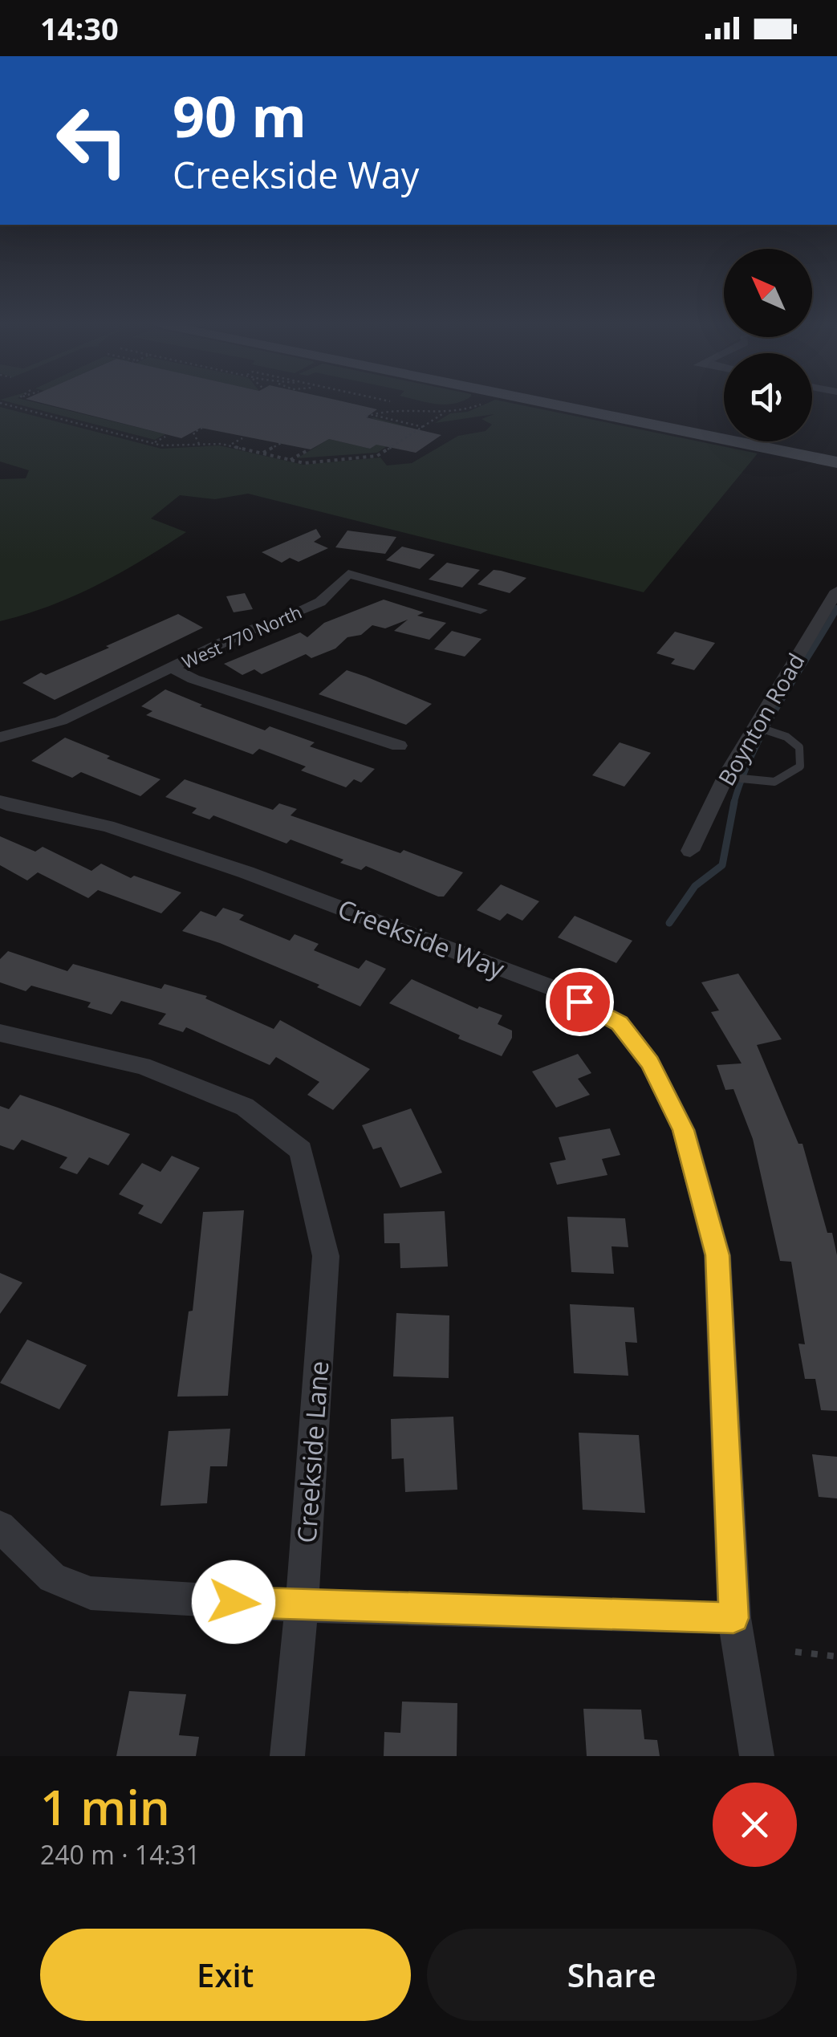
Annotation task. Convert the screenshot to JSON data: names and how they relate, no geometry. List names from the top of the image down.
{
  "streets": {
    "street": [
      "West 770 North",
      "Boynton Road",
      "Creekside Way",
      "Creekside Lane"
    ]
  },
  "north": "top left",
  "page": {
    "status": "14:30",
    "turn": ["90 m", "Creekside Way"],
    "heading": ["1 min", "240 m · 14:31"],
    "buttons": ["Exit", "Share"]
  }
}
